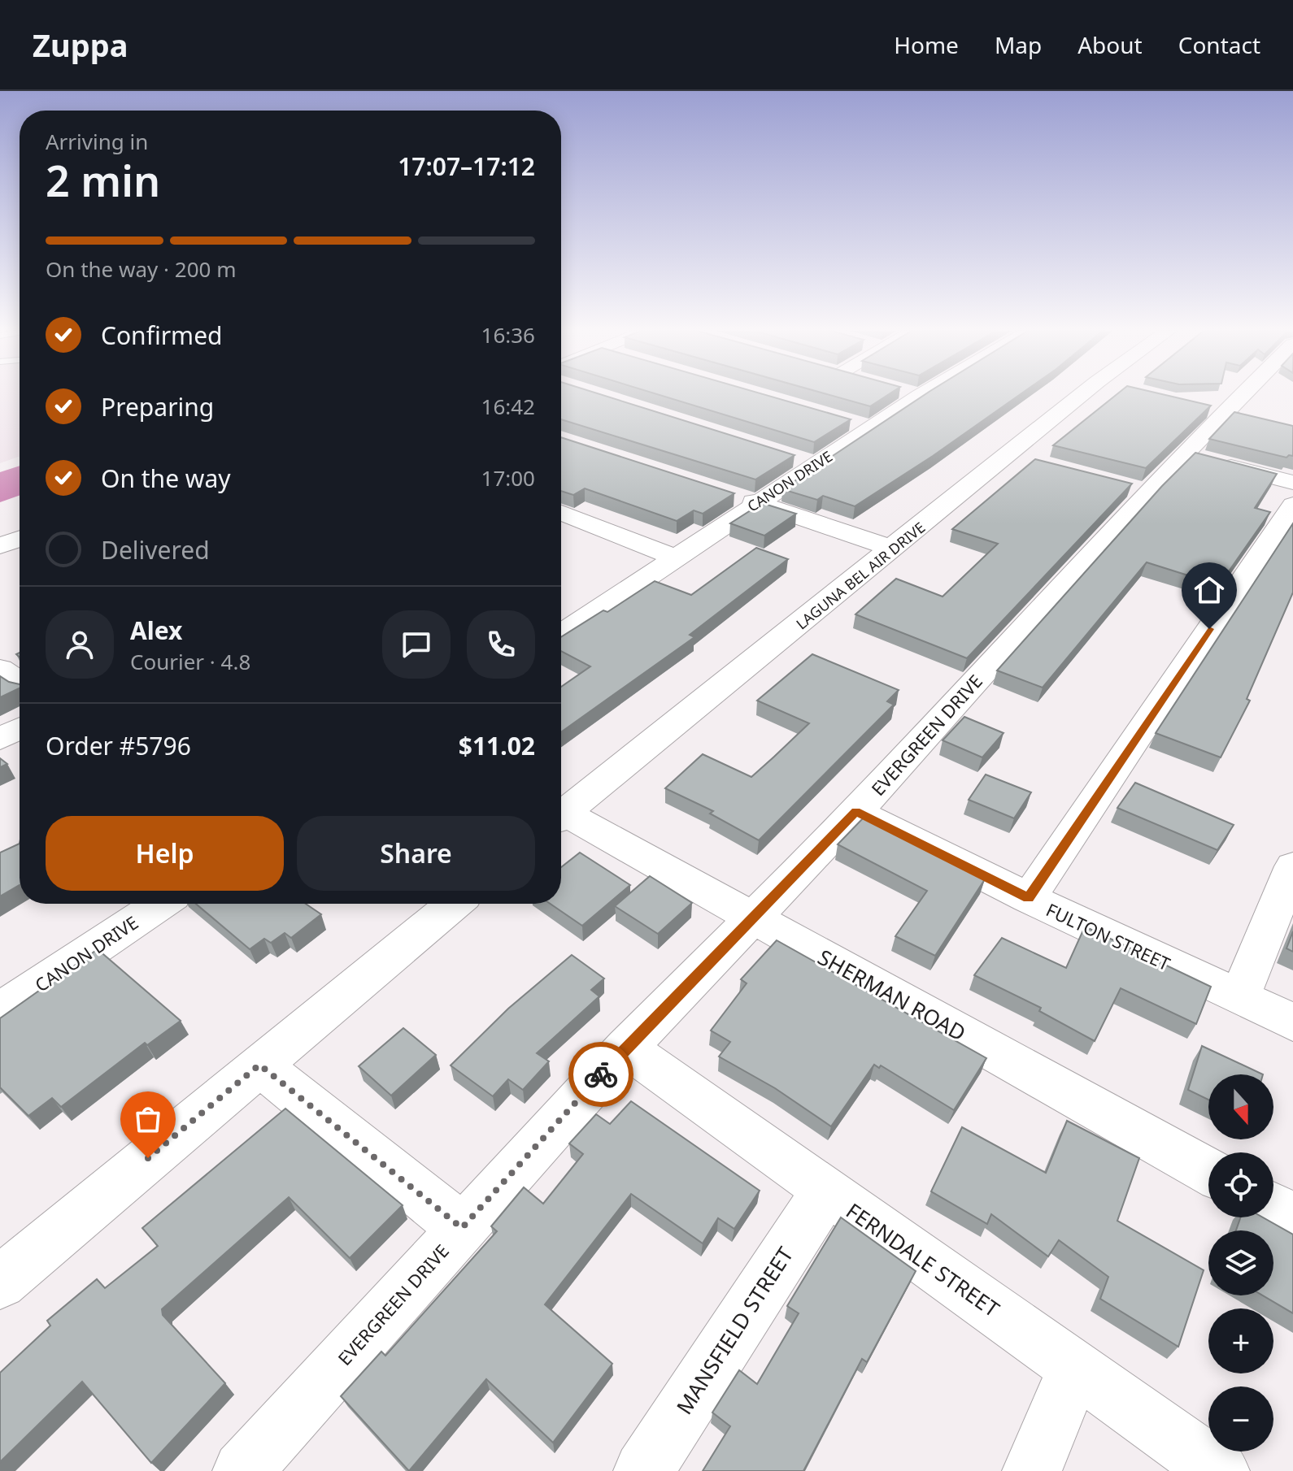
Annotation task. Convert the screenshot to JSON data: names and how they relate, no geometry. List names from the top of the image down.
{
  "streets": {
    "street": [
      "CANON DRIVE",
      "LAGUNA BEL AIR DRIVE",
      "EVERGREEN DRIVE",
      "FULTON STREET",
      "SHERMAN ROAD",
      "FERNDALE STREET",
      "MANSFIELD STREET"
    ]
  },
  "crossings": [
    ["EVERGREEN DRIVE", "FULTON STREET"],
    ["EVERGREEN DRIVE", "SHERMAN ROAD"],
    ["EVERGREEN DRIVE", "FERNDALE STREET"],
    ["FERNDALE STREET", "MANSFIELD STREET"]
  ],
  "north": "bottom",
  "page": {
    "header": "Zuppa",
    "nav": [
      "Home",
      "Map",
      "About",
      "Contact"
    ],
    "heading": ["2 min", "Arriving in", "17:07–17:12"],
    "panel": [
      "Alex",
      "Courier · 4.8",
      "Order #5796",
      "$11.02"
    ],
    "bar": "On the way · 200 m",
    "list": [
      ["Confirmed", "16:36"],
      ["Preparing", "16:42"],
      ["On the way", "17:00"],
      "Delivered"
    ],
    "buttons": ["Help", "Share"],
    "map_buttons": ["+", "−"]
  }
}
